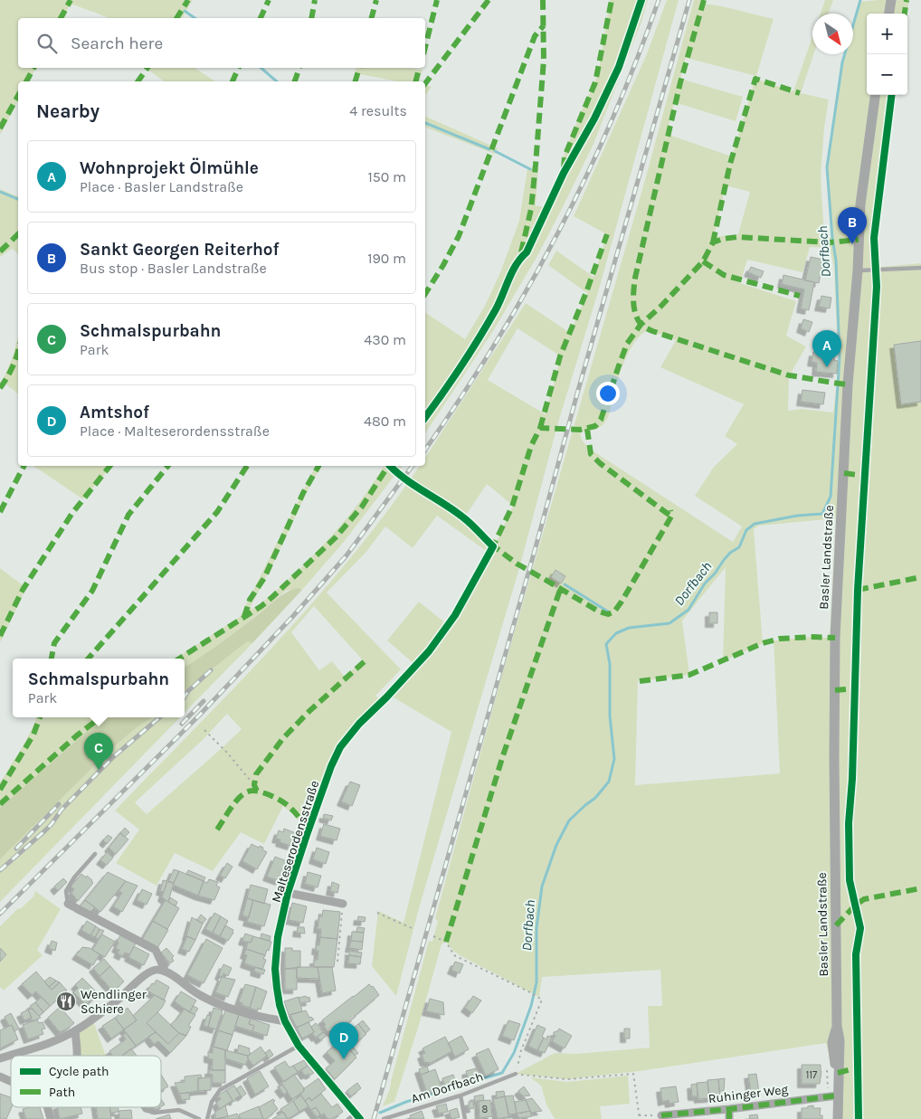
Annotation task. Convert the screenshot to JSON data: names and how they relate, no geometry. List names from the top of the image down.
{
  "streets": {
    "street": ["Basler Landstraße", "Malteserordensstraße", "Ruhinger Weg"],
    "lane": ["Am Dorfbach"]
  },
  "crossings": [
    ["Basler Landstraße", "Ruhinger Weg"]
  ],
  "water": ["Dorfbach"],
  "places": {
    "restaurant": ["Wendlinger Schiere"]
  },
  "house_numbers": ["117", "8"],
  "legend": ["Cycle path", "Path"],
  "north": "bottom right",
  "page": {
    "map_buttons": ["+", "−"],
    "search": "Search here",
    "heading": ["Nearby", "4 results"],
    "list": [
      {
        "mark": "A",
        "name": "Wohnprojekt Ölmühle",
        "note": "Place · Basler Landstraße",
        "value": "150 m"
      },
      {
        "mark": "B",
        "name": "Sankt Georgen Reiterhof",
        "note": "Bus stop · Basler Landstraße",
        "value": "190 m"
      },
      {
        "mark": "C",
        "name": "Schmalspurbahn",
        "note": "Park",
        "value": "430 m"
      },
      {
        "mark": "D",
        "name": "Amtshof",
        "note": "Place · Malteserordensstraße",
        "value": "480 m"
      }
    ],
    "pins": [
      "B",
      "A",
      "C",
      "D"
    ],
    "popup": ["Schmalspurbahn", "Park"]
  }
}
